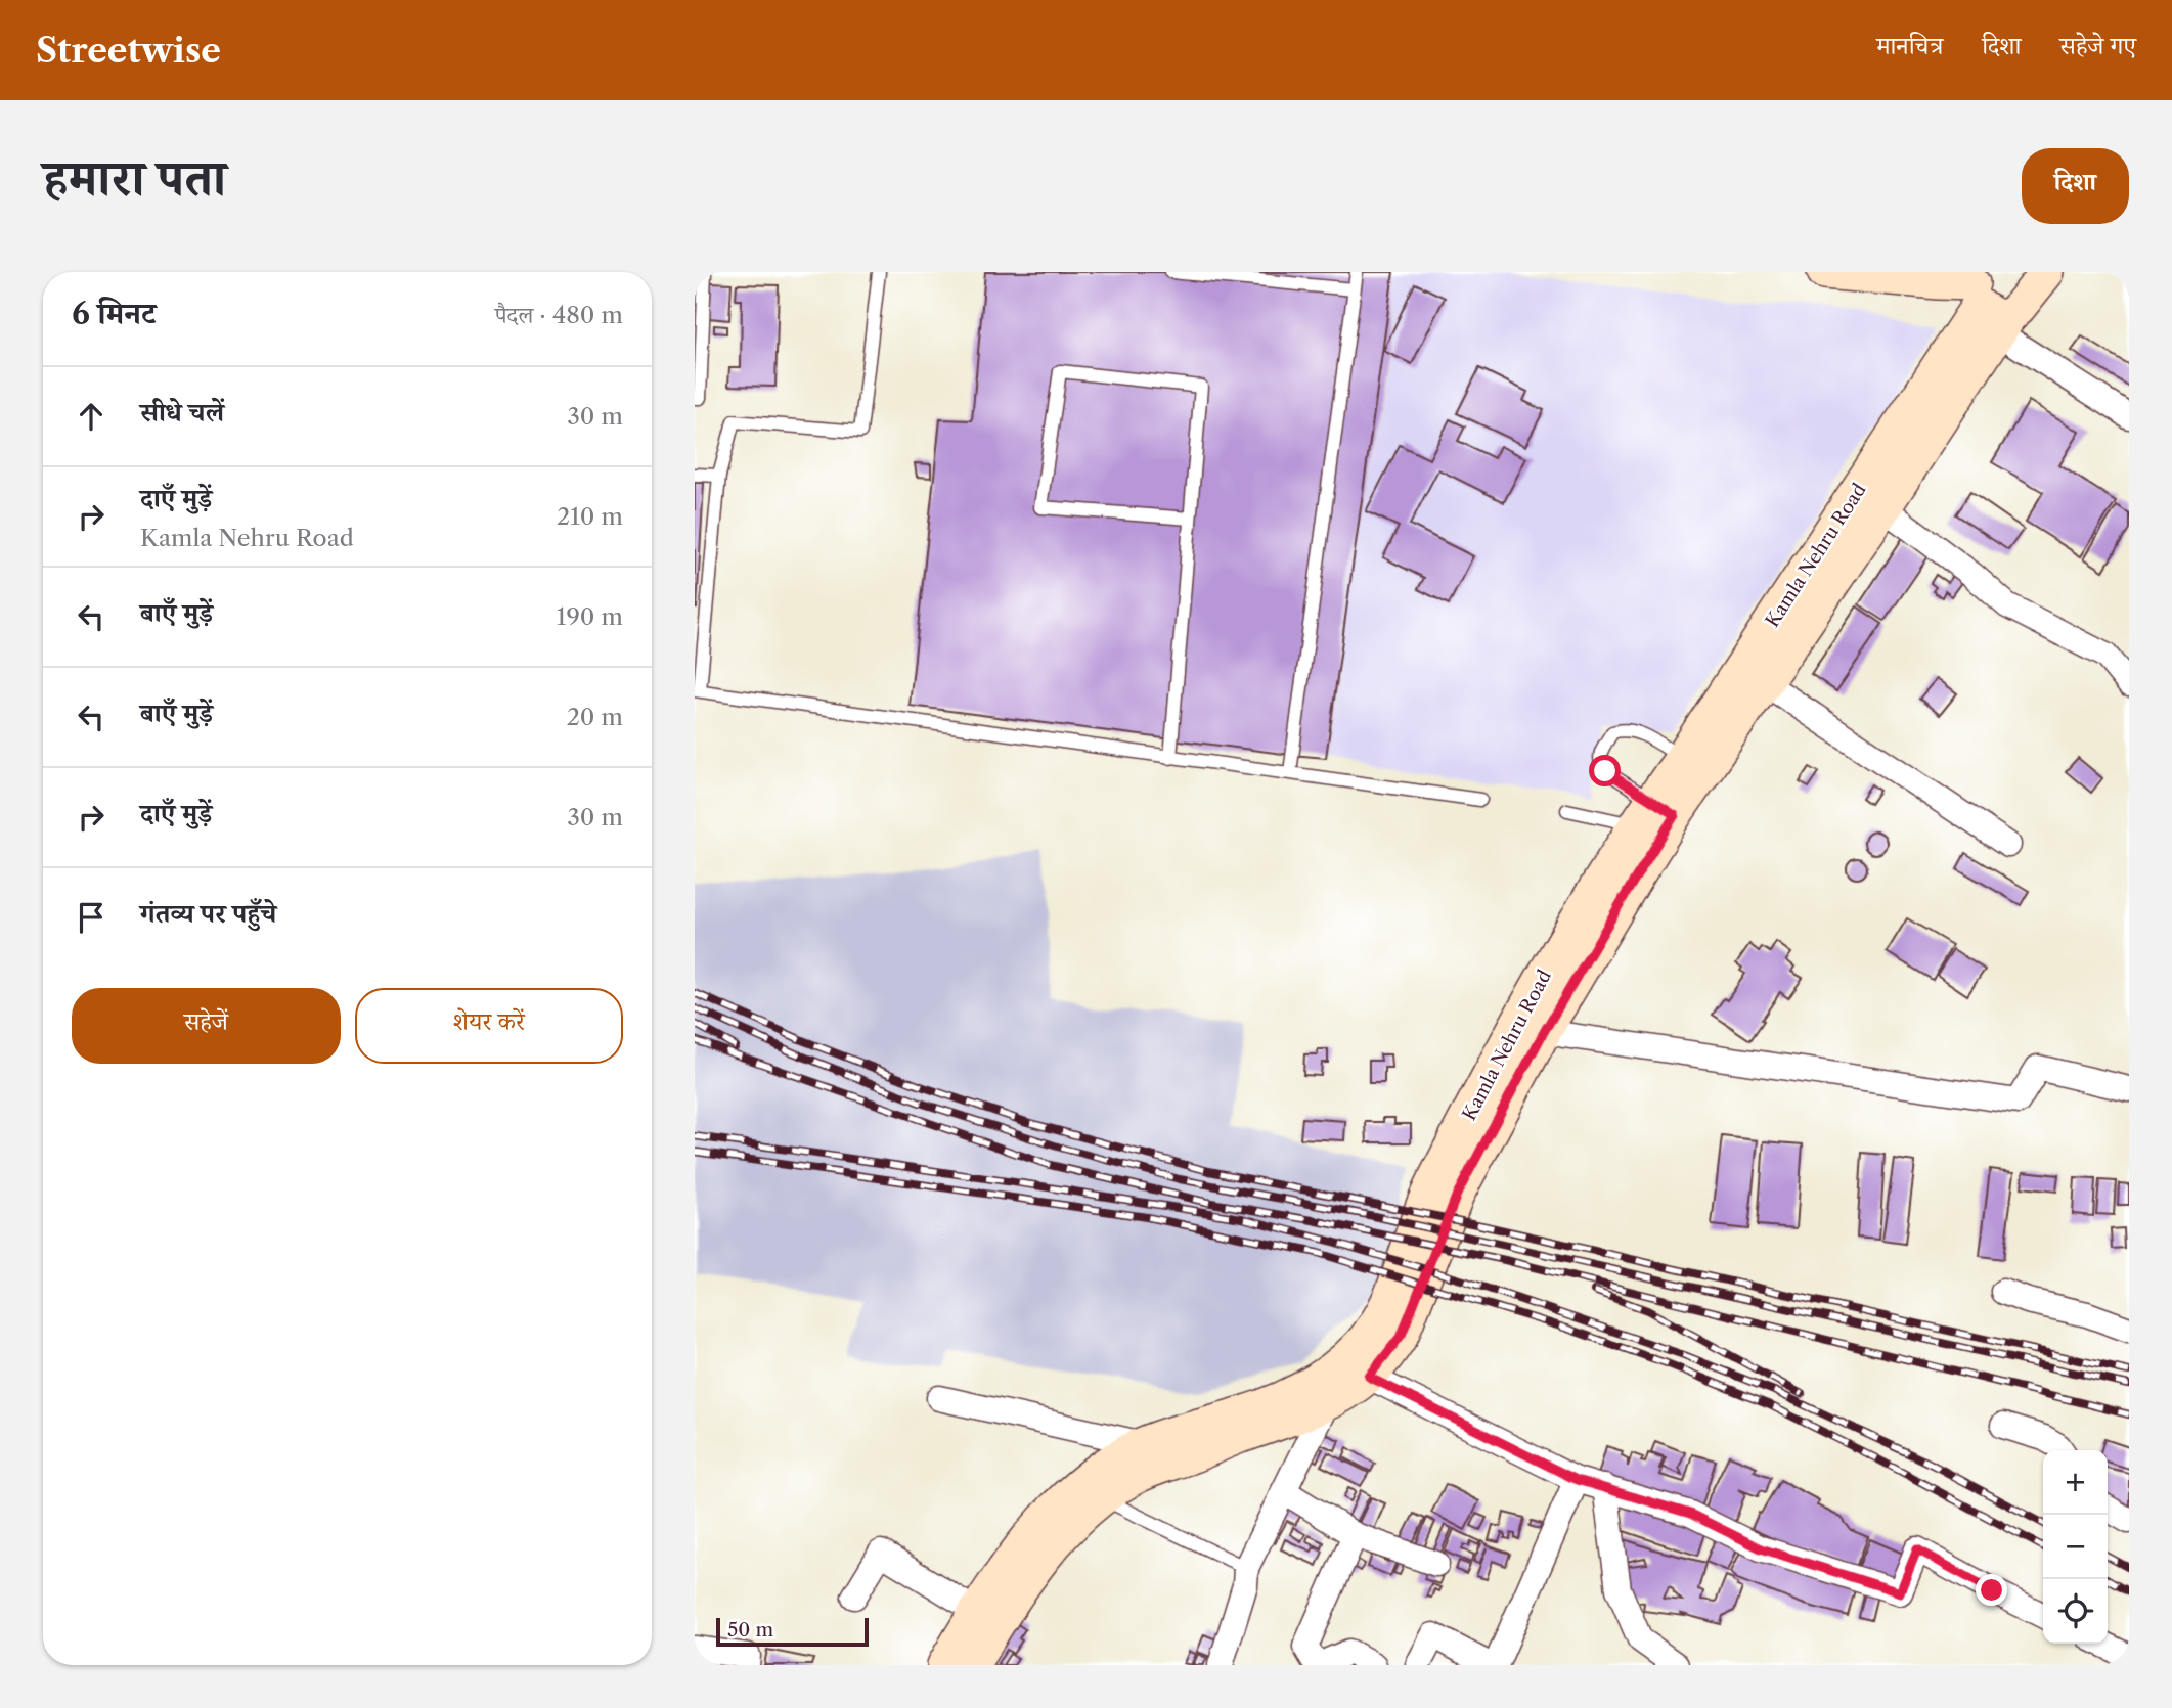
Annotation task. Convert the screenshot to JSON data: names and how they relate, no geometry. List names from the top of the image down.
{
  "streets": {
    "main road": ["Kamla Nehru Road"]
  },
  "scale_bar": "50 m",
  "page": {
    "header": "Streetwise",
    "nav": ["मानचित्र", "दिशा", "सहेजे गए"],
    "title": "हमारा पता",
    "buttons": [
      "दिशा",
      ["सहेजें", "शेयर करें"]
    ],
    "heading": ["6 मिनट", "पैदल · 480 m"],
    "list": [
      ["सीधे चलें", "30 m"],
      ["दाएँ मुड़ें", "Kamla Nehru Road", "210 m"],
      ["बाएँ मुड़ें", "190 m"],
      ["बाएँ मुड़ें", "20 m"],
      ["दाएँ मुड़ें", "30 m"],
      "गंतव्य पर पहुँचे"
    ],
    "map_buttons": ["+", "−"],
    "scale": "50 m"
  }
}
